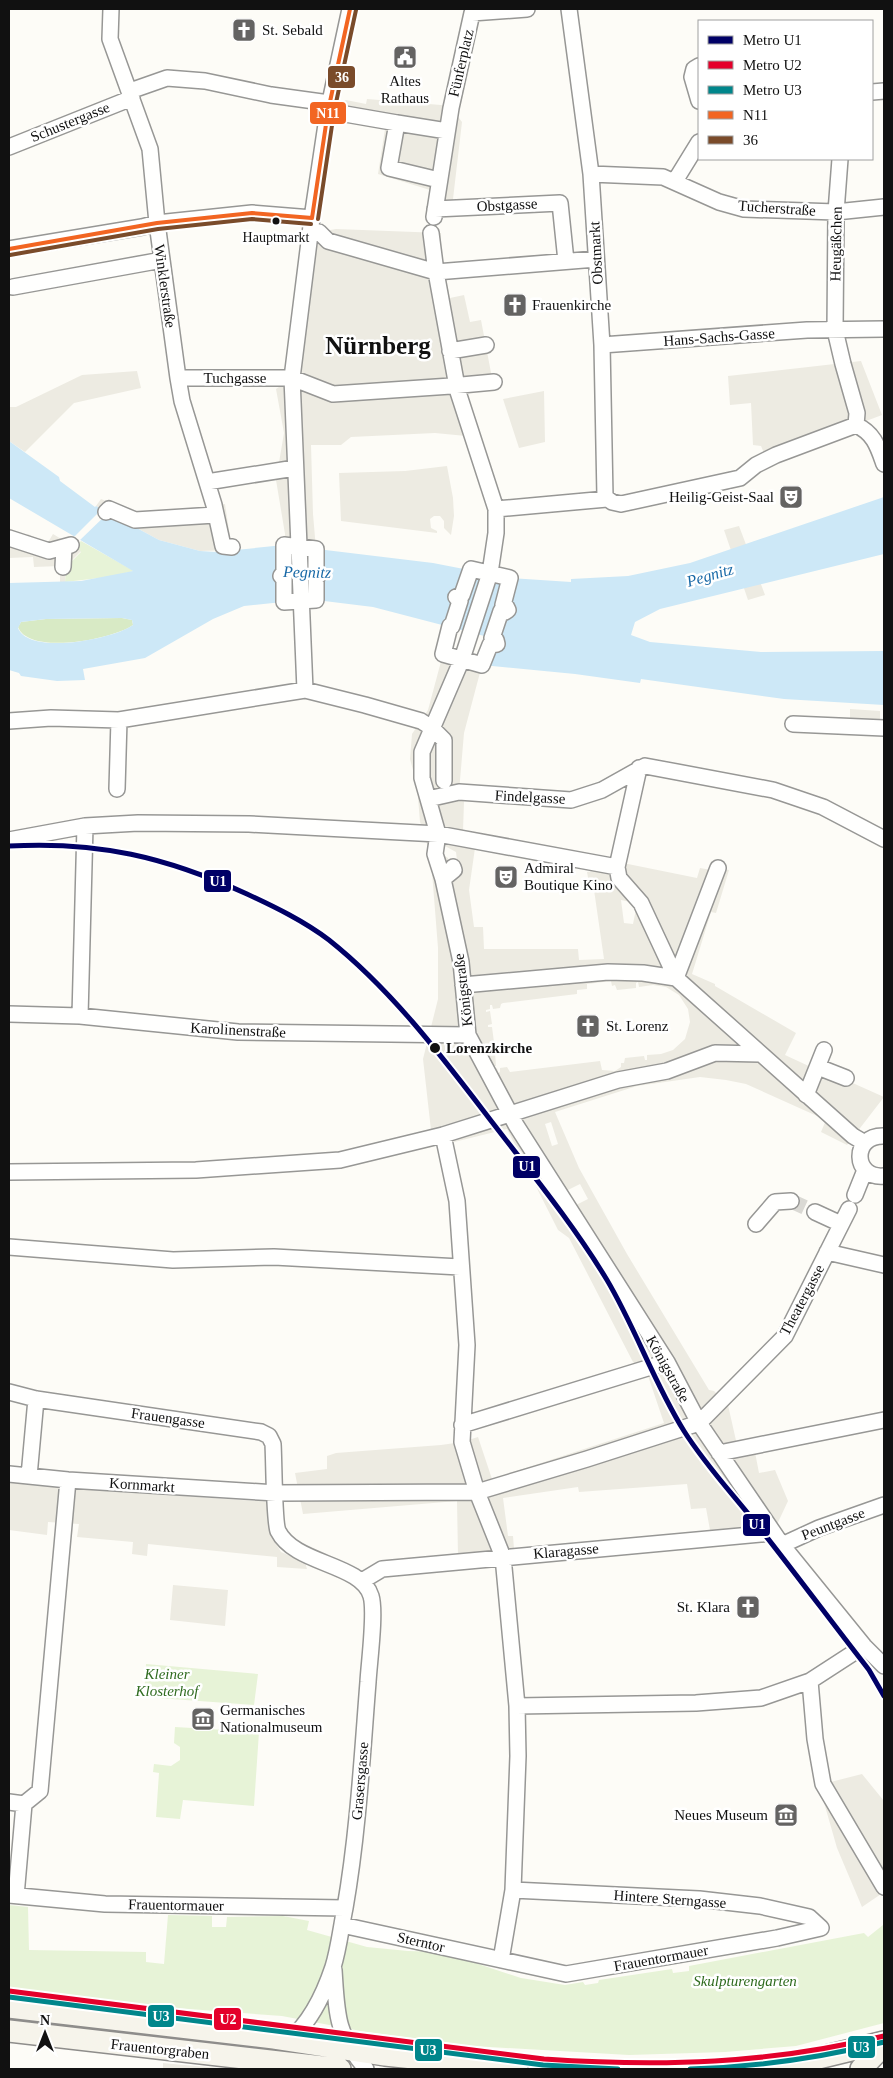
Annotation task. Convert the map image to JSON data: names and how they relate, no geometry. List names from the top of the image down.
{
  "streets": {
    "main road": ["Frauentorgraben"],
    "street": [
      "Fünferplatz",
      "Schustergasse",
      "Obstgasse",
      "Tucherstraße",
      "Heugäßchen",
      "Obstmarkt",
      "Winklerstraße",
      "Hans-Sachs-Gasse",
      "Tuchgasse",
      "Findelgasse",
      "Königstraße",
      "Karolinenstraße",
      "Theatergasse",
      "Frauengasse",
      "Kornmarkt",
      "Peuntgasse",
      "Klaragasse",
      "Grasersgasse",
      "Hintere Sterngasse",
      "Frauentormauer",
      "Sterntor"
    ]
  },
  "crossings": [
    ["Fünferplatz", "Schustergasse"],
    ["Schustergasse", "Winklerstraße"],
    ["Obstgasse", "Obstmarkt"],
    ["Tucherstraße", "Heugäßchen"],
    ["Heugäßchen", "Hans-Sachs-Gasse"],
    ["Obstmarkt", "Hans-Sachs-Gasse"],
    ["Winklerstraße", "Tuchgasse"],
    ["Findelgasse", "Königstraße"],
    ["Königstraße", "Karolinenstraße"],
    ["Königstraße", "Theatergasse"],
    ["Königstraße", "Kornmarkt"],
    ["Königstraße", "Peuntgasse"],
    ["Königstraße", "Klaragasse"],
    ["Theatergasse", "Kornmarkt"],
    ["Frauengasse", "Kornmarkt"],
    ["Peuntgasse", "Klaragasse"],
    ["Klaragasse", "Grasersgasse"],
    ["Grasersgasse", "Frauentormauer"],
    ["Grasersgasse", "Sterntor"],
    ["Grasersgasse", "Frauentorgraben"],
    ["Hintere Sterngasse", "Frauentormauer"],
    ["Frauentormauer", "Sterntor"]
  ],
  "districts": ["Nürnberg"],
  "water": ["Pegnitz"],
  "parks": ["Kleiner Klosterhof", "Skulpturengarten"],
  "places": {
    "church": [
      "St. Sebald",
      "Frauenkirche",
      "St. Lorenz",
      "St. Klara"
    ],
    "public building": ["Altes Rathaus"],
    "other": ["Hauptmarkt", "Lorenzkirche"],
    "theatre": ["Heilig-Geist-Saal", "Admiral Boutique Kino"],
    "museum": ["Germanisches Nationalmuseum", "Neues Museum"]
  },
  "lines": [
    "transit line N11",
    "transit line 36",
    "metro line U1",
    "metro line U2",
    "metro line U3"
  ],
  "legend": [
    "Metro U1",
    "Metro U2",
    "Metro U3",
    "N11",
    "36"
  ],
  "north": "top"
}
